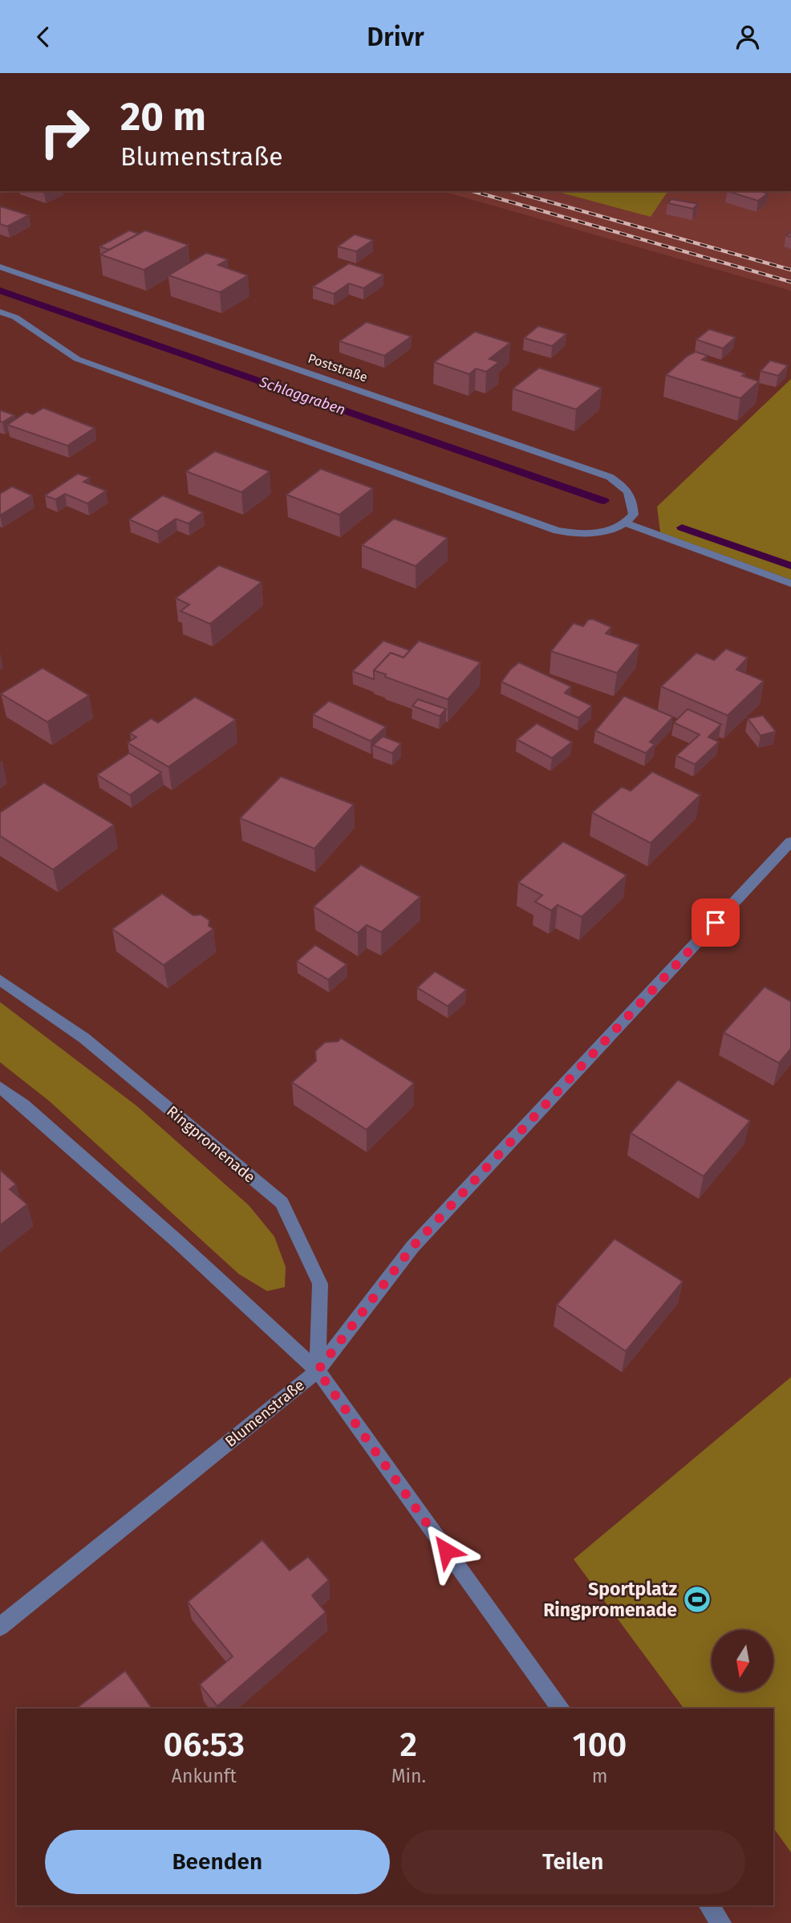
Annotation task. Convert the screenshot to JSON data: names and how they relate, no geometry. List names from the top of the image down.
{
  "streets": {
    "street": ["Poststraße", "Ringpromenade", "Blumenstraße"]
  },
  "crossings": [
    ["Ringpromenade", "Blumenstraße"]
  ],
  "water": ["Schlaggraben"],
  "places": {
    "sports": ["Sportplatz Ringpromenade"]
  },
  "north": "bottom",
  "page": {
    "header": "Drivr",
    "turn": ["20 m", "Blumenstraße"],
    "eta": [
      "06:53",
      "Ankunft",
      "2",
      "Min.",
      "100",
      "m"
    ],
    "buttons": ["Beenden", "Teilen"]
  }
}
